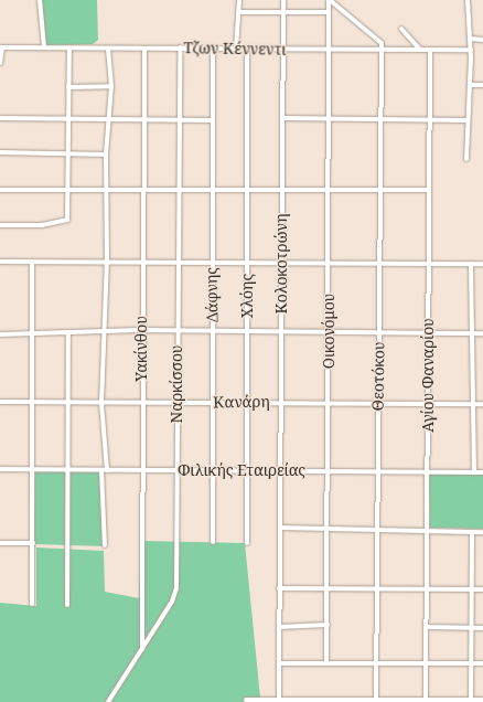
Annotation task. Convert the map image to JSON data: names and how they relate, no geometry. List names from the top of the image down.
{
  "streets": {
    "street": [
      "Τζων Κέννεντι",
      "Κολοκοτρώνη",
      "Δάφνης",
      "Χλόης",
      "Οικονόμου",
      "Υακίνθου",
      "Αγίου Φαναρίου",
      "Θεοτόκου",
      "Ναρκίσσου",
      "Κανάρη",
      "Φιλικής Εταιρείας"
    ]
  },
  "crossings": [
    ["Τζων Κέννεντι", "Κολοκοτρώνη"],
    ["Τζων Κέννεντι", "Δάφνης"],
    ["Τζων Κέννεντι", "Χλόης"],
    ["Τζων Κέννεντι", "Οικονόμου"],
    ["Τζων Κέννεντι", "Υακίνθου"],
    ["Τζων Κέννεντι", "Αγίου Φαναρίου"],
    ["Τζων Κέννεντι", "Θεοτόκου"],
    ["Τζων Κέννεντι", "Ναρκίσσου"],
    ["Κολοκοτρώνη", "Κανάρη"],
    ["Κολοκοτρώνη", "Φιλικής Εταιρείας"],
    ["Δάφνης", "Κανάρη"],
    ["Δάφνης", "Φιλικής Εταιρείας"],
    ["Χλόης", "Κανάρη"],
    ["Χλόης", "Φιλικής Εταιρείας"],
    ["Οικονόμου", "Κανάρη"],
    ["Οικονόμου", "Φιλικής Εταιρείας"],
    ["Υακίνθου", "Ναρκίσσου"],
    ["Υακίνθου", "Κανάρη"],
    ["Υακίνθου", "Φιλικής Εταιρείας"],
    ["Αγίου Φαναρίου", "Κανάρη"],
    ["Αγίου Φαναρίου", "Φιλικής Εταιρείας"],
    ["Θεοτόκου", "Κανάρη"],
    ["Θεοτόκου", "Φιλικής Εταιρείας"],
    ["Ναρκίσσου", "Κανάρη"],
    ["Ναρκίσσου", "Φιλικής Εταιρείας"]
  ]
}
